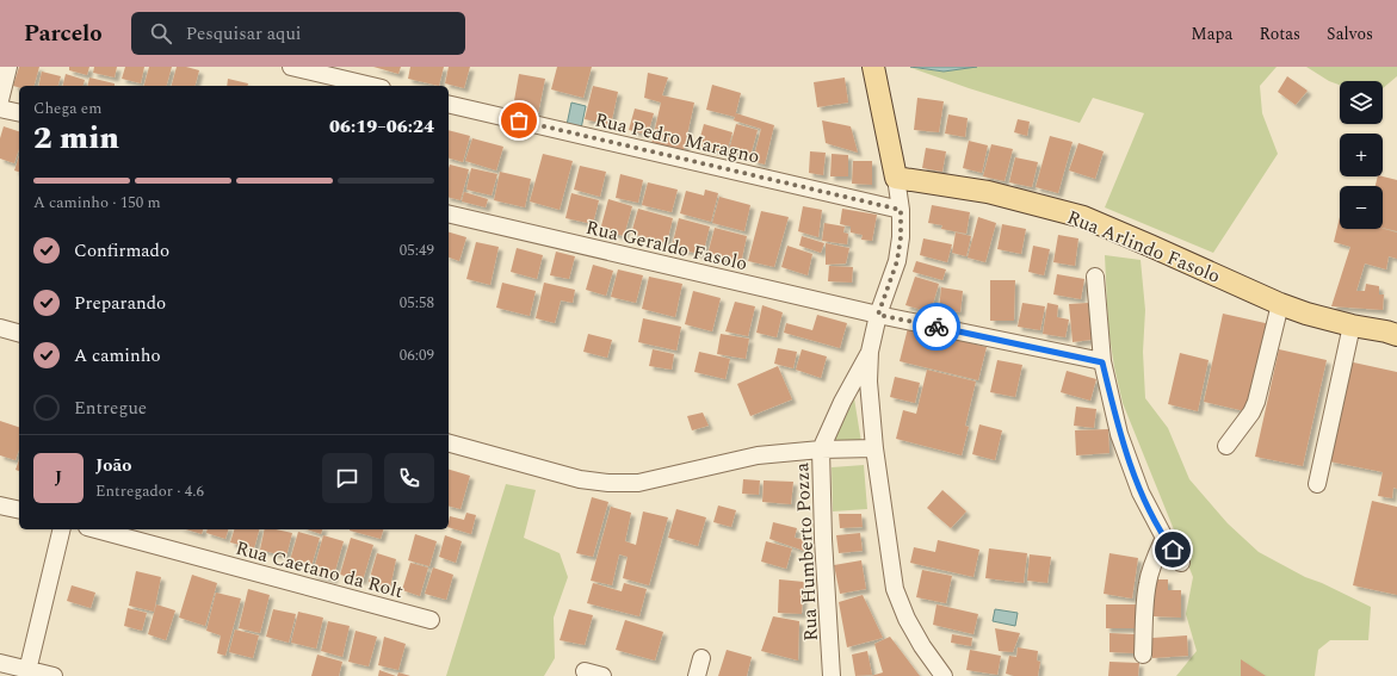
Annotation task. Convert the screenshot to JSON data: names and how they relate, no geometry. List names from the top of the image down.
{
  "streets": {
    "main road": ["Rua Arlindo Fasolo"],
    "street": [
      "Rua Pedro Maragno",
      "Rua Geraldo Fasolo",
      "Rua Humberto Pozza",
      "Rua Caetano da Rolt"
    ]
  },
  "page": {
    "header": "Parcelo",
    "search": "Pesquisar aqui",
    "nav": ["Mapa", "Rotas", "Salvos"],
    "map_buttons": ["+", "−"],
    "heading": ["2 min", "Chega em", "06:19–06:24"],
    "panel": ["João", "Entregador · 4.6"],
    "bar": "A caminho · 150 m",
    "list": [
      ["Confirmado", "05:49"],
      ["Preparando", "05:58"],
      ["A caminho", "06:09"],
      "Entregue"
    ],
    "round": "J"
  }
}
